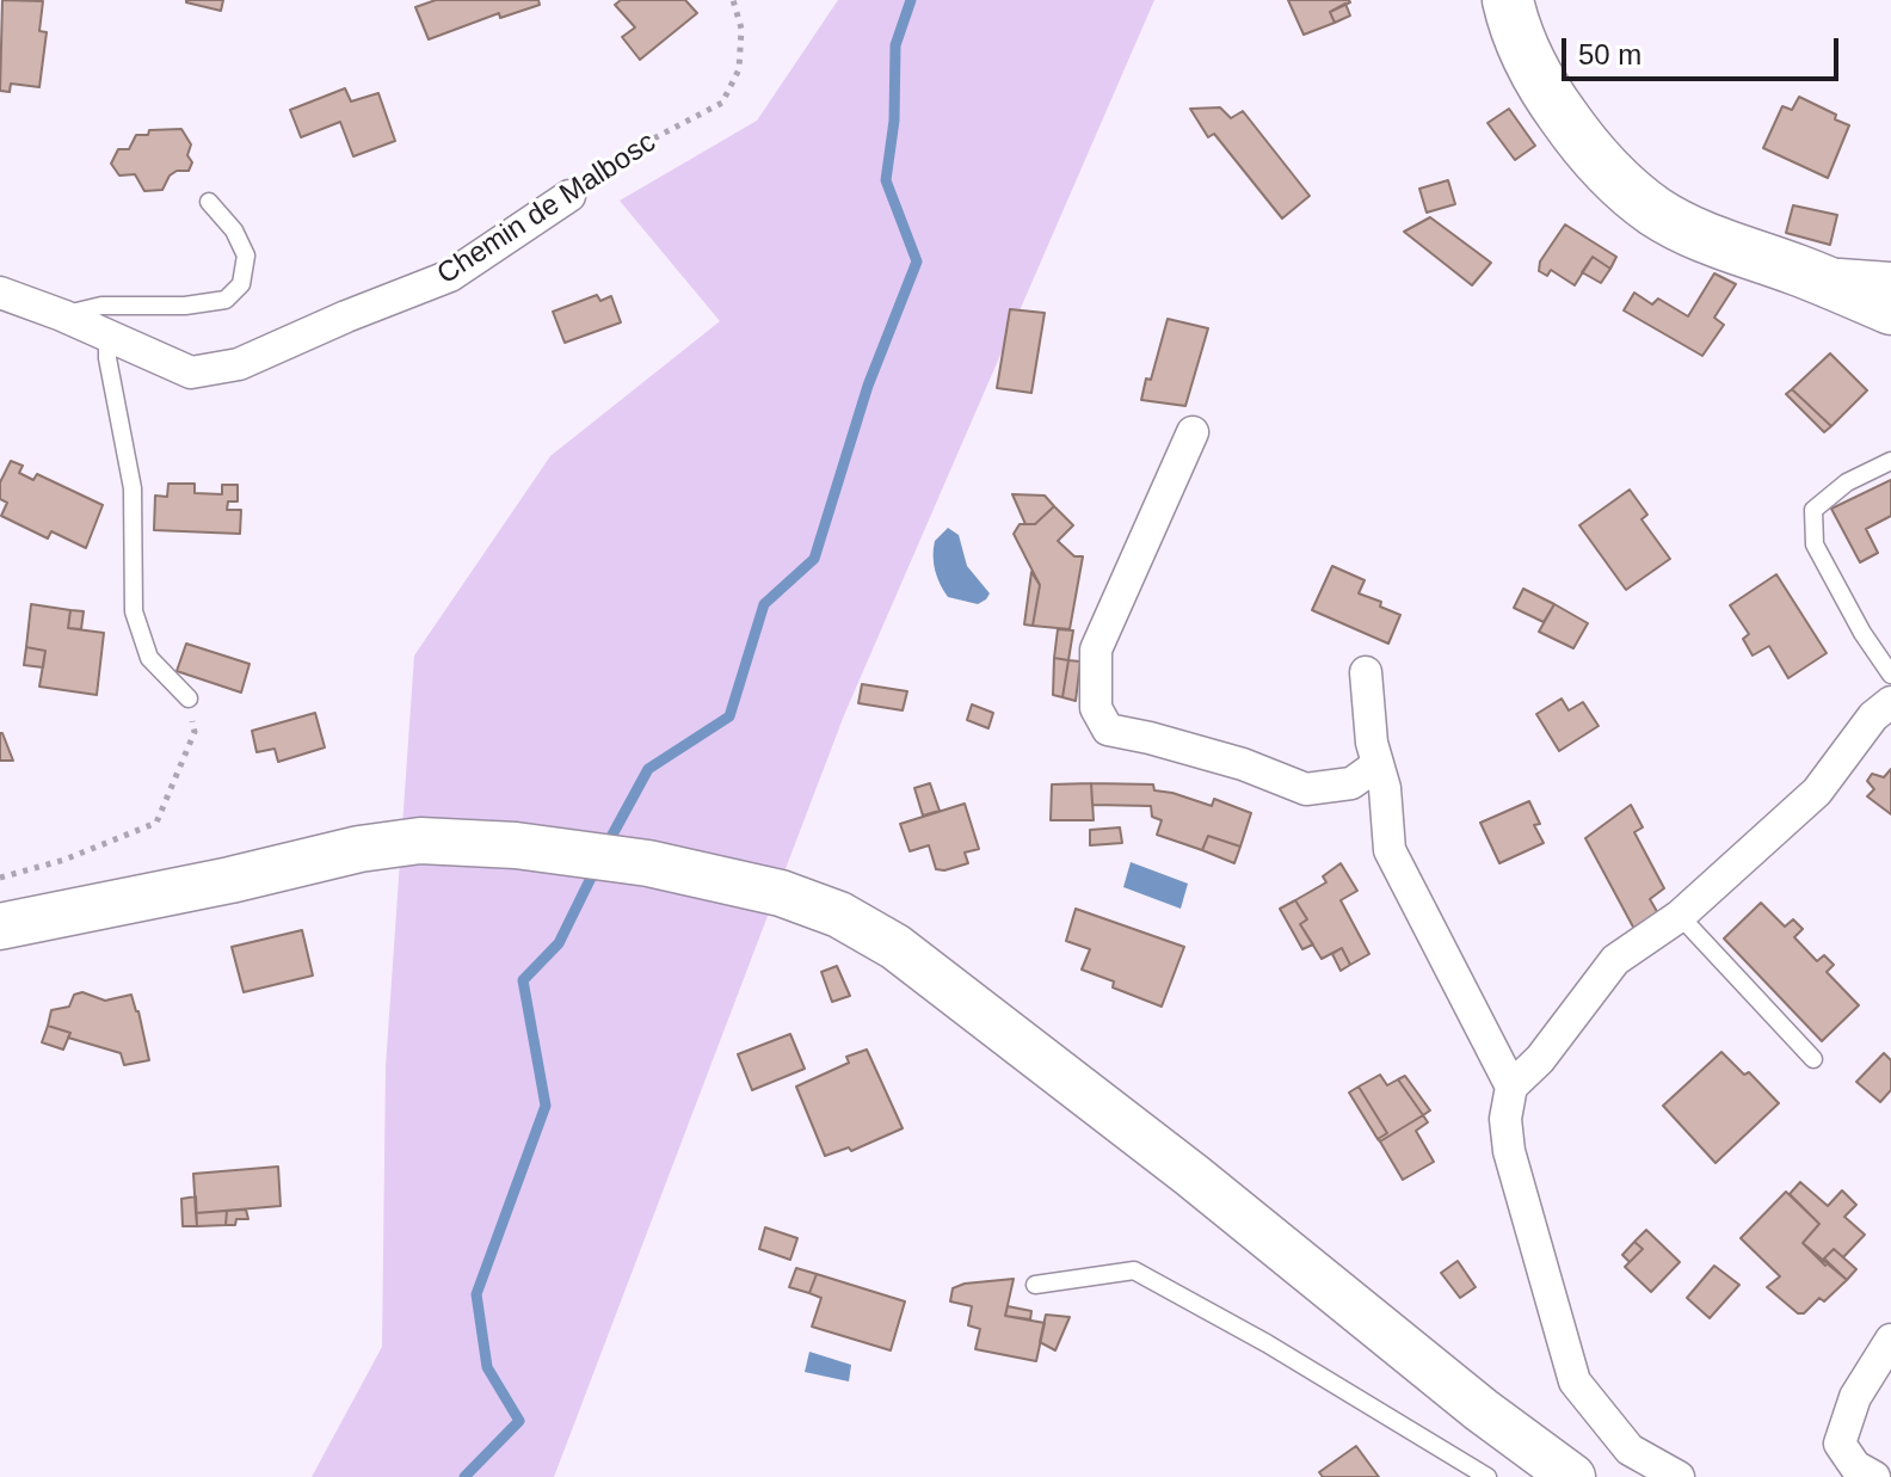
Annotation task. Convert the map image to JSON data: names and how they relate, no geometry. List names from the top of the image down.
{
  "streets": {
    "street": ["Chemin de Malbosc"]
  },
  "scale_bar": "50 m"
}
